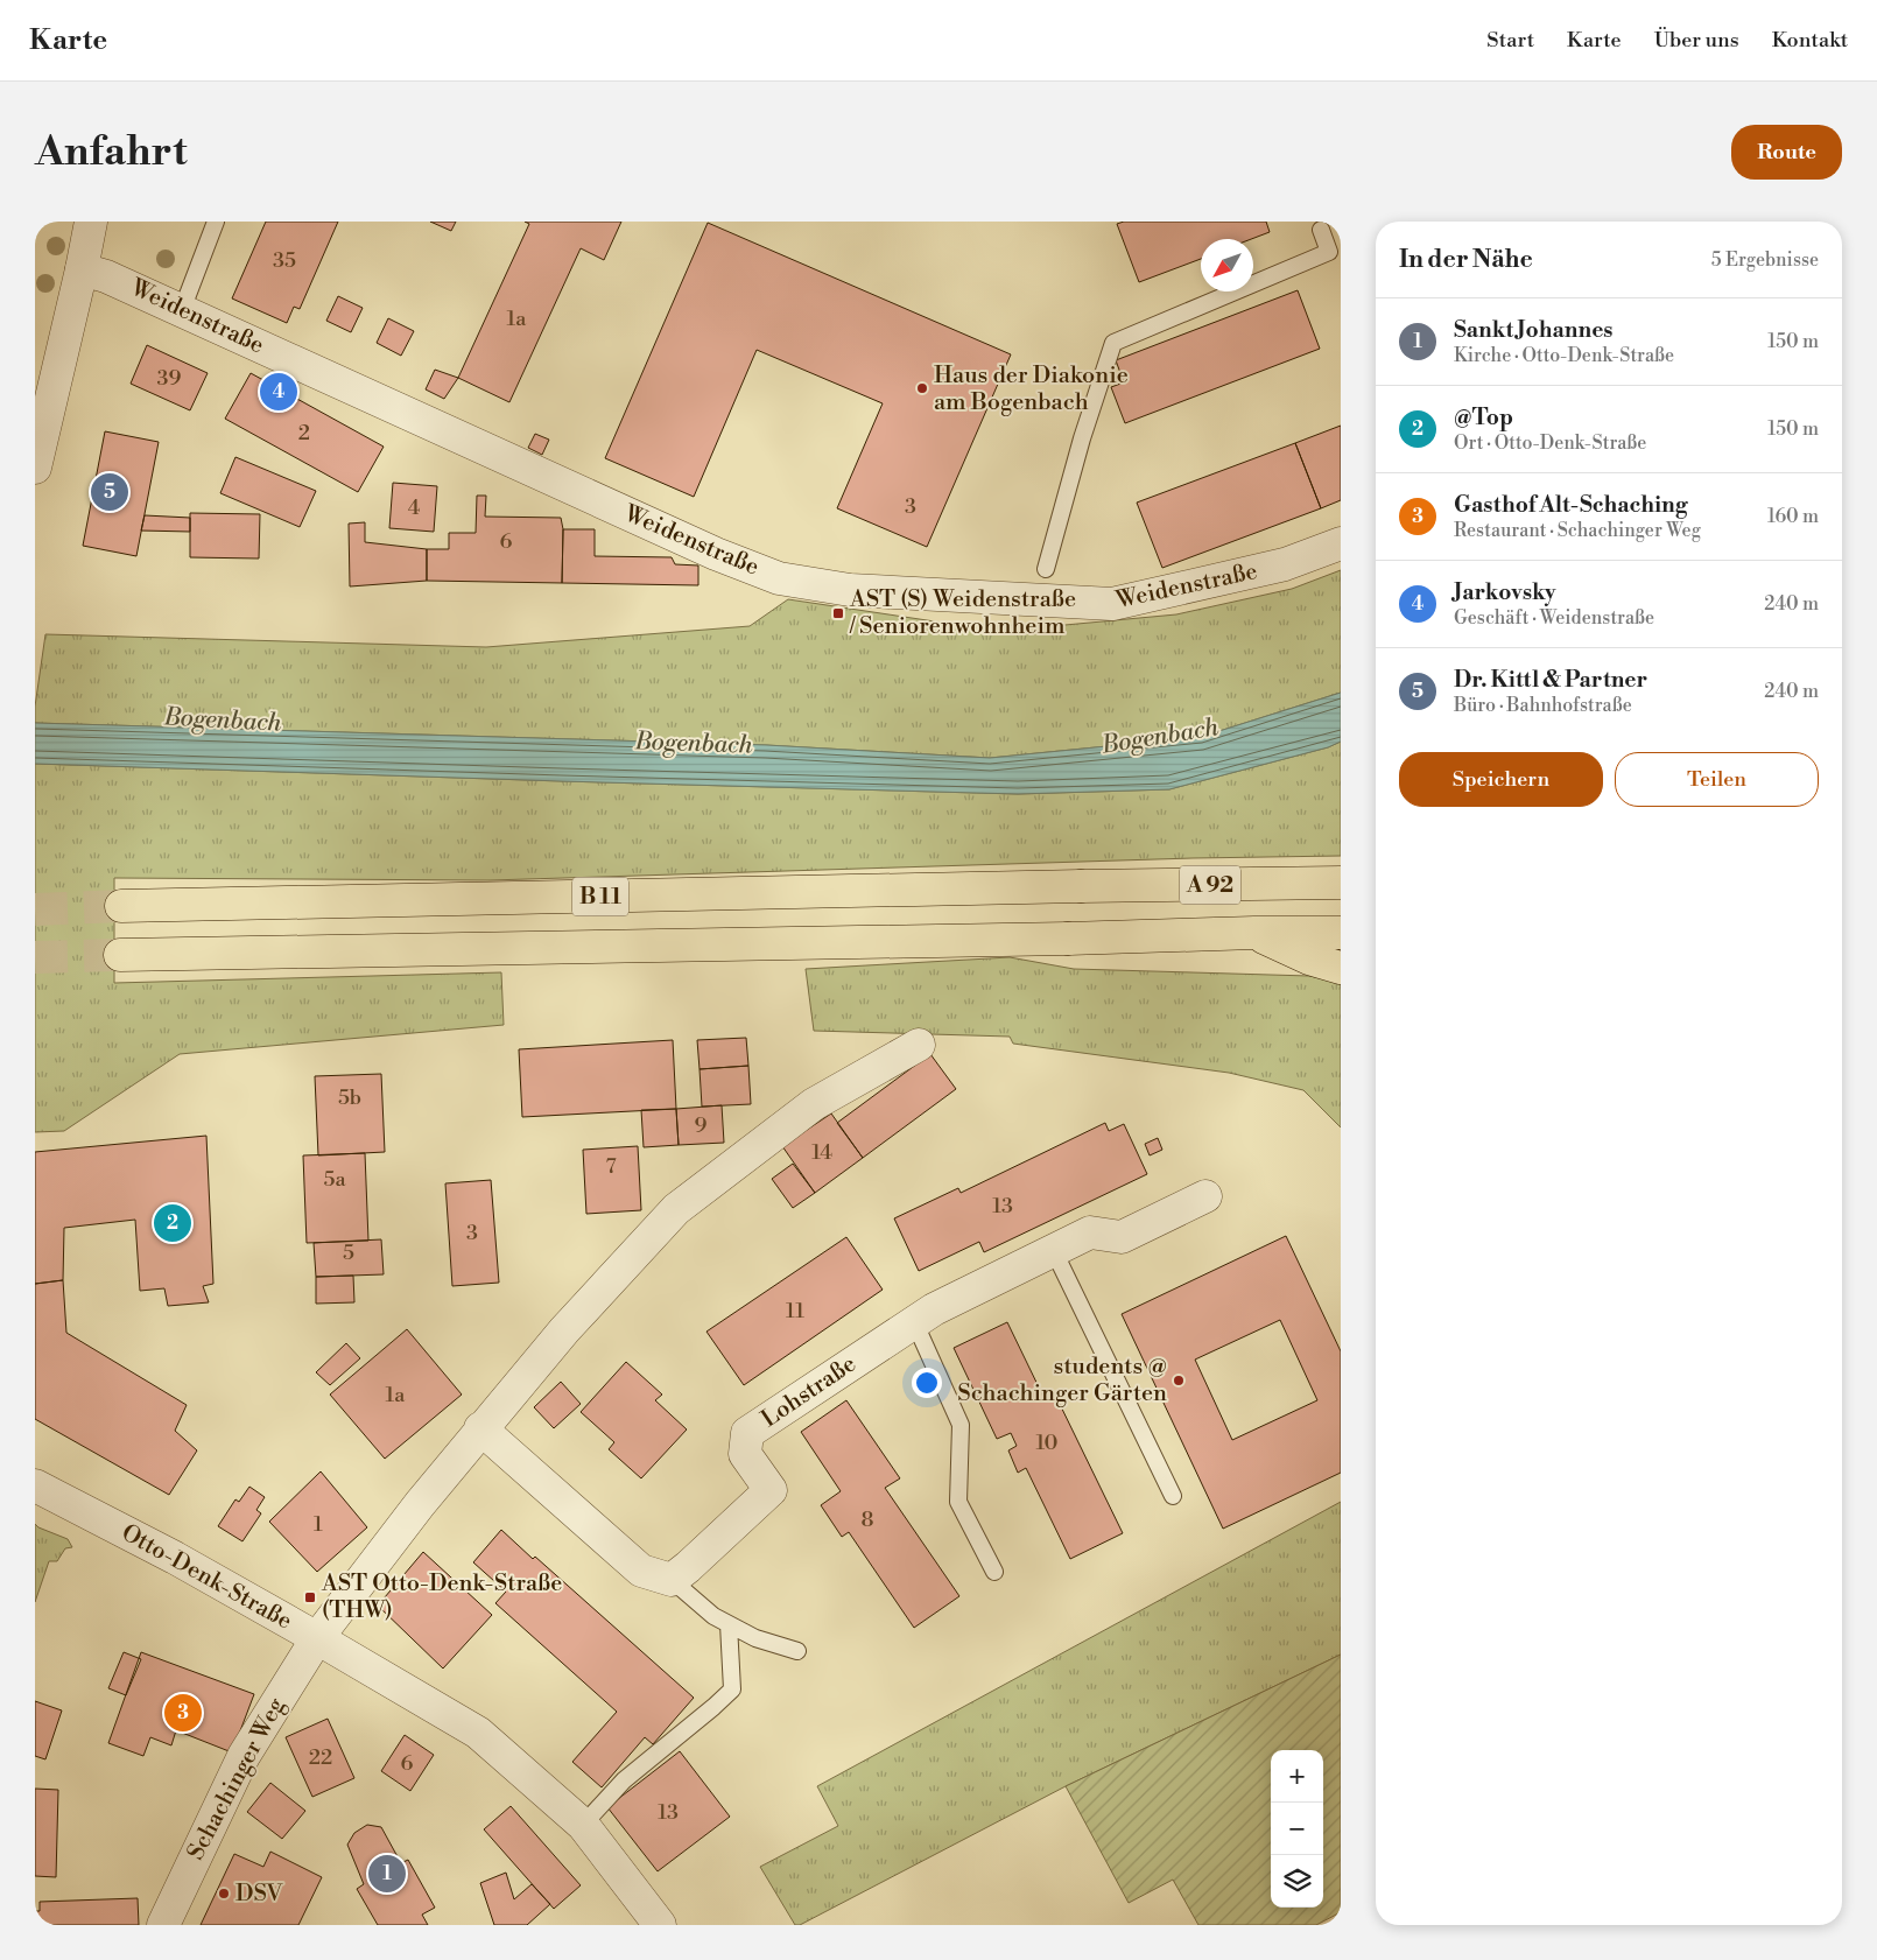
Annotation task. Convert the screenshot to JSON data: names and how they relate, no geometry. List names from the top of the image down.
{
  "streets": {
    "highway": ["A 92", "B 11"],
    "street": [
      "Weidenstraße",
      "Lohstraße",
      "Otto-Denk-Straße",
      "Schachinger Weg"
    ]
  },
  "crossings": [
    ["A 92", "B 11"],
    ["Otto-Denk-Straße", "Schachinger Weg"]
  ],
  "water": ["Bogenbach"],
  "places": {
    "other": ["Haus der Diakonie am Bogenbach", "students @ Schachinger Gärten", "DSV"],
    "transit": ["AST (S) Weidenstraße / Seniorenwohnheim", "AST Otto-Denk-Straße (THW)"]
  },
  "house_numbers": [
    "35",
    "1a",
    "39",
    "2",
    "3",
    "4",
    "6",
    "5b",
    "9",
    "14",
    "7",
    "5a",
    "13",
    "3",
    "5",
    "11",
    "1a",
    "10",
    "8",
    "1",
    "22",
    "6",
    "13"
  ],
  "north": "bottom left",
  "page": {
    "header": "Karte",
    "nav": [
      "Start",
      "Karte",
      "Über uns",
      "Kontakt"
    ],
    "buttons": [
      "Route",
      ["Speichern", "Teilen"]
    ],
    "title": "Anfahrt",
    "heading": ["In der Nähe", "5 Ergebnisse"],
    "list": [
      {
        "mark": "1",
        "name": "Sankt Johannes",
        "note": "Kirche · Otto-Denk-Straße",
        "value": "150 m"
      },
      {
        "mark": "2",
        "name": "@Top",
        "note": "Ort · Otto-Denk-Straße",
        "value": "150 m"
      },
      {
        "mark": "3",
        "name": "Gasthof Alt-Schaching",
        "note": "Restaurant · Schachinger Weg",
        "value": "160 m"
      },
      {
        "mark": "4",
        "name": "Jarkovsky",
        "note": "Geschäft · Weidenstraße",
        "value": "240 m"
      },
      {
        "mark": "5",
        "name": "Dr. Kittl & Partner",
        "note": "Büro · Bahnhofstraße",
        "value": "240 m"
      }
    ],
    "pins": [
      "4",
      "5",
      "2",
      "3",
      "1"
    ],
    "map_buttons": ["+", "−"]
  }
}
